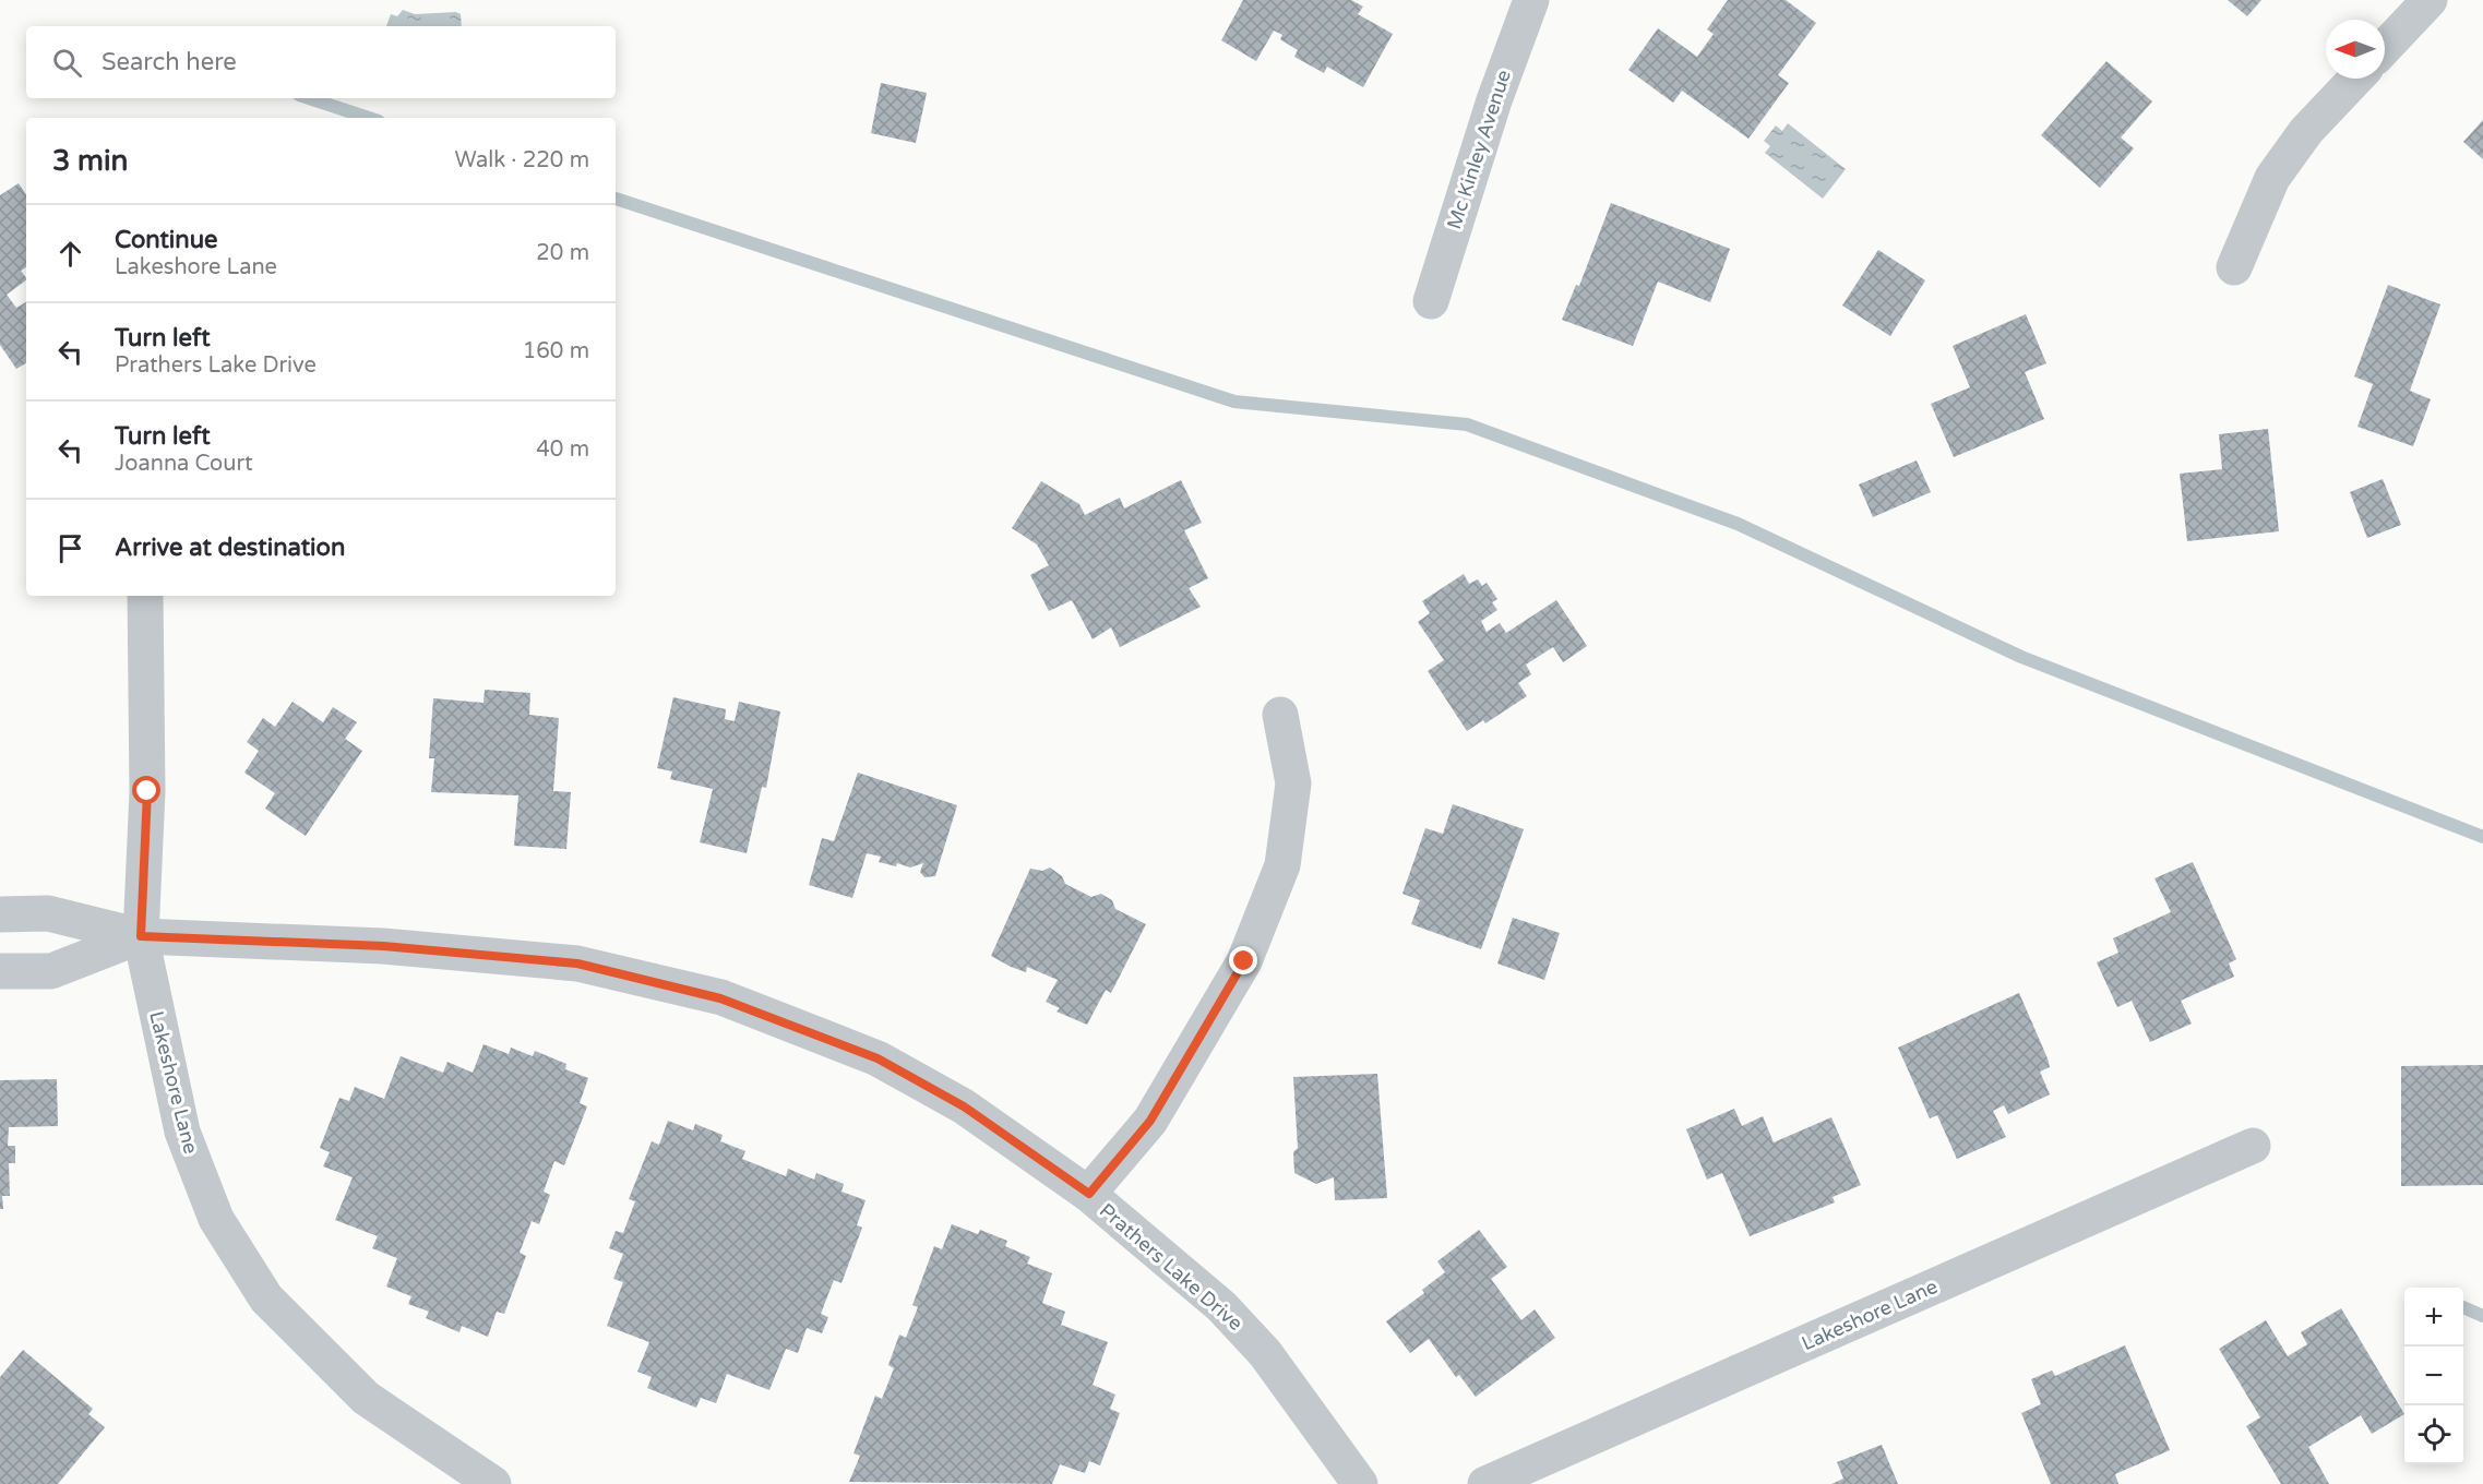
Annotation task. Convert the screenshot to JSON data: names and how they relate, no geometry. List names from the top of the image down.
{
  "streets": {
    "street": ["Mc Kinley Avenue", "Lakeshore Lane", "Prathers Lake Drive"]
  },
  "crossings": [
    ["Lakeshore Lane", "Prathers Lake Drive"]
  ],
  "north": "left",
  "page": {
    "search": "Search here",
    "heading": ["3 min", "Walk · 220 m"],
    "list": [
      ["Continue", "Lakeshore Lane", "20 m"],
      ["Turn left", "Prathers Lake Drive", "160 m"],
      ["Turn left", "Joanna Court", "40 m"],
      "Arrive at destination"
    ],
    "map_buttons": ["+", "−"]
  }
}
